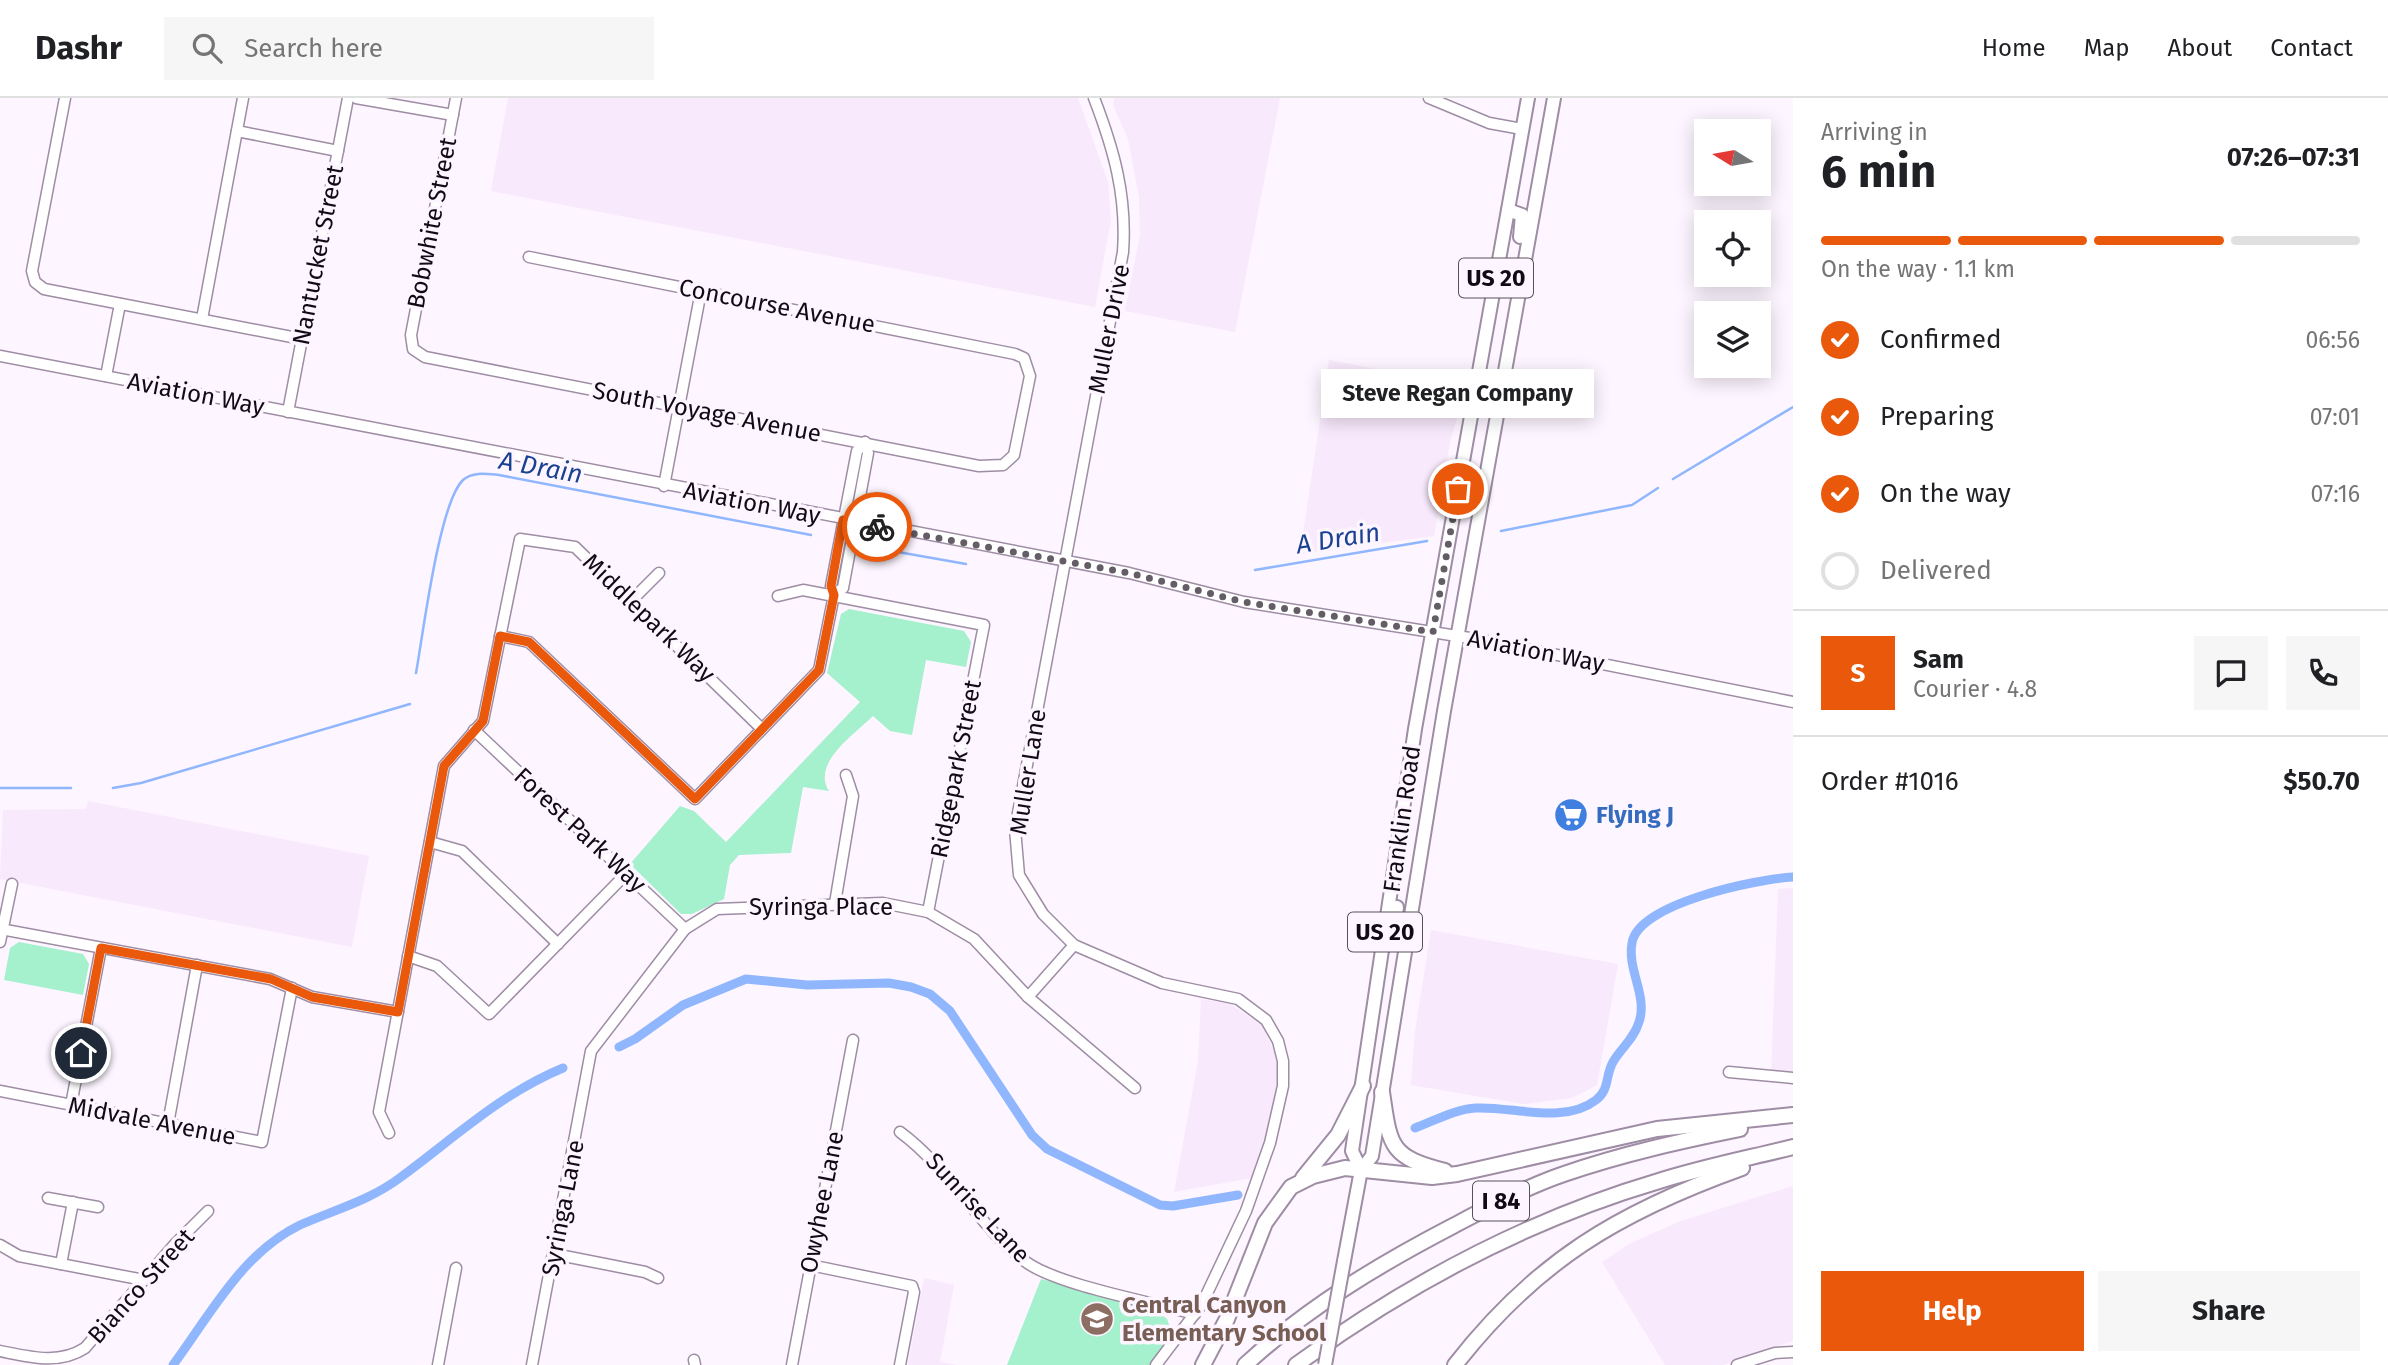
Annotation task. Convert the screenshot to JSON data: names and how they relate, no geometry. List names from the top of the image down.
{
  "streets": {
    "highway": ["US 20", "I 84"],
    "main road": ["Franklin Road"],
    "street": [
      "Bobwhite Street",
      "Nantucket Street",
      "Concourse Avenue",
      "Muller Drive",
      "Aviation Way",
      "South Voyage Avenue",
      "Middlepark Way",
      "Ridgepark Street",
      "Muller Lane",
      "Forest Park Way",
      "Syringa Place",
      "Midvale Avenue",
      "Owyhee Lane",
      "Syringa Lane",
      "Sunrise Lane",
      "Bianco Street"
    ]
  },
  "crossings": [
    ["Bobwhite Street", "South Voyage Avenue"],
    ["Nantucket Street", "Aviation Way"],
    ["US 20", "Aviation Way"],
    ["US 20", "Franklin Road"],
    ["Concourse Avenue", "South Voyage Avenue"],
    ["Muller Drive", "Aviation Way"],
    ["Muller Drive", "Muller Lane"],
    ["Aviation Way", "Muller Lane"],
    ["Aviation Way", "Franklin Road"],
    ["Ridgepark Street", "Syringa Place"],
    ["Muller Lane", "Sunrise Lane"],
    ["Forest Park Way", "Syringa Place"],
    ["Syringa Place", "Syringa Lane"]
  ],
  "water": ["A Drain"],
  "places": {
    "other": ["Steve Regan Company"],
    "supermarket": ["Flying J"],
    "school or university": ["Central Canyon Elementary School"]
  },
  "north": "left",
  "page": {
    "header": "Dashr",
    "search": "Search here",
    "nav": [
      "Home",
      "Map",
      "About",
      "Contact"
    ],
    "heading": ["6 min", "Arriving in", "07:26–07:31"],
    "panel": [
      "Sam",
      "Courier · 4.8",
      "Order #1016",
      "$50.70"
    ],
    "bar": "On the way · 1.1 km",
    "list": [
      ["Confirmed", "06:56"],
      ["Preparing", "07:01"],
      ["On the way", "07:16"],
      "Delivered"
    ],
    "bubble": "Steve Regan Company",
    "round": "S",
    "buttons": ["Help", "Share"]
  }
}
